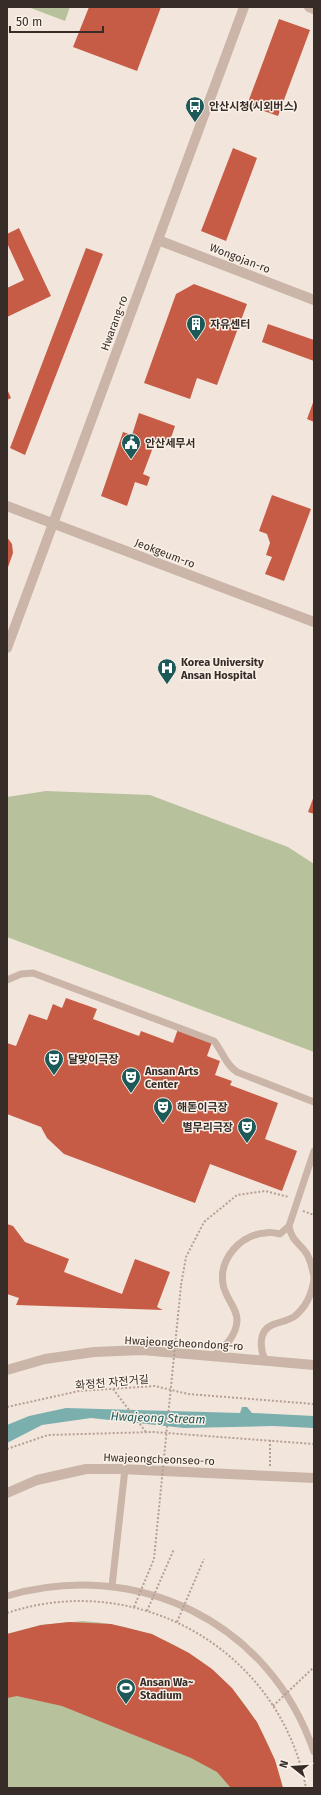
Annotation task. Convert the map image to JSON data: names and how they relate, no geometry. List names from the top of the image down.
{
  "streets": {
    "street": [
      "Wongojan-ro",
      "Hwarang-ro",
      "Jeokgeum-ro",
      "Hwajeongcheondong-ro",
      "Hwajeongcheonseo-ro"
    ],
    "path": ["화정천 자전거길"]
  },
  "crossings": [
    ["Wongojan-ro", "Hwarang-ro"],
    ["Hwarang-ro", "Jeokgeum-ro"]
  ],
  "water": ["Hwajeong Stream"],
  "places": {
    "bus stop": ["안산시청(시외버스)"],
    "building": ["자유센터"],
    "public building": ["안산세무서"],
    "hospital": ["Korea University Ansan Hospital"],
    "theatre": [
      "달맞이극장",
      "Ansan Arts Center",
      "해돋이극장",
      "별무리극장"
    ],
    "sports": ["Ansan Wa~ Stadium"]
  },
  "scale_bar": "50 m",
  "north": "left"
}
